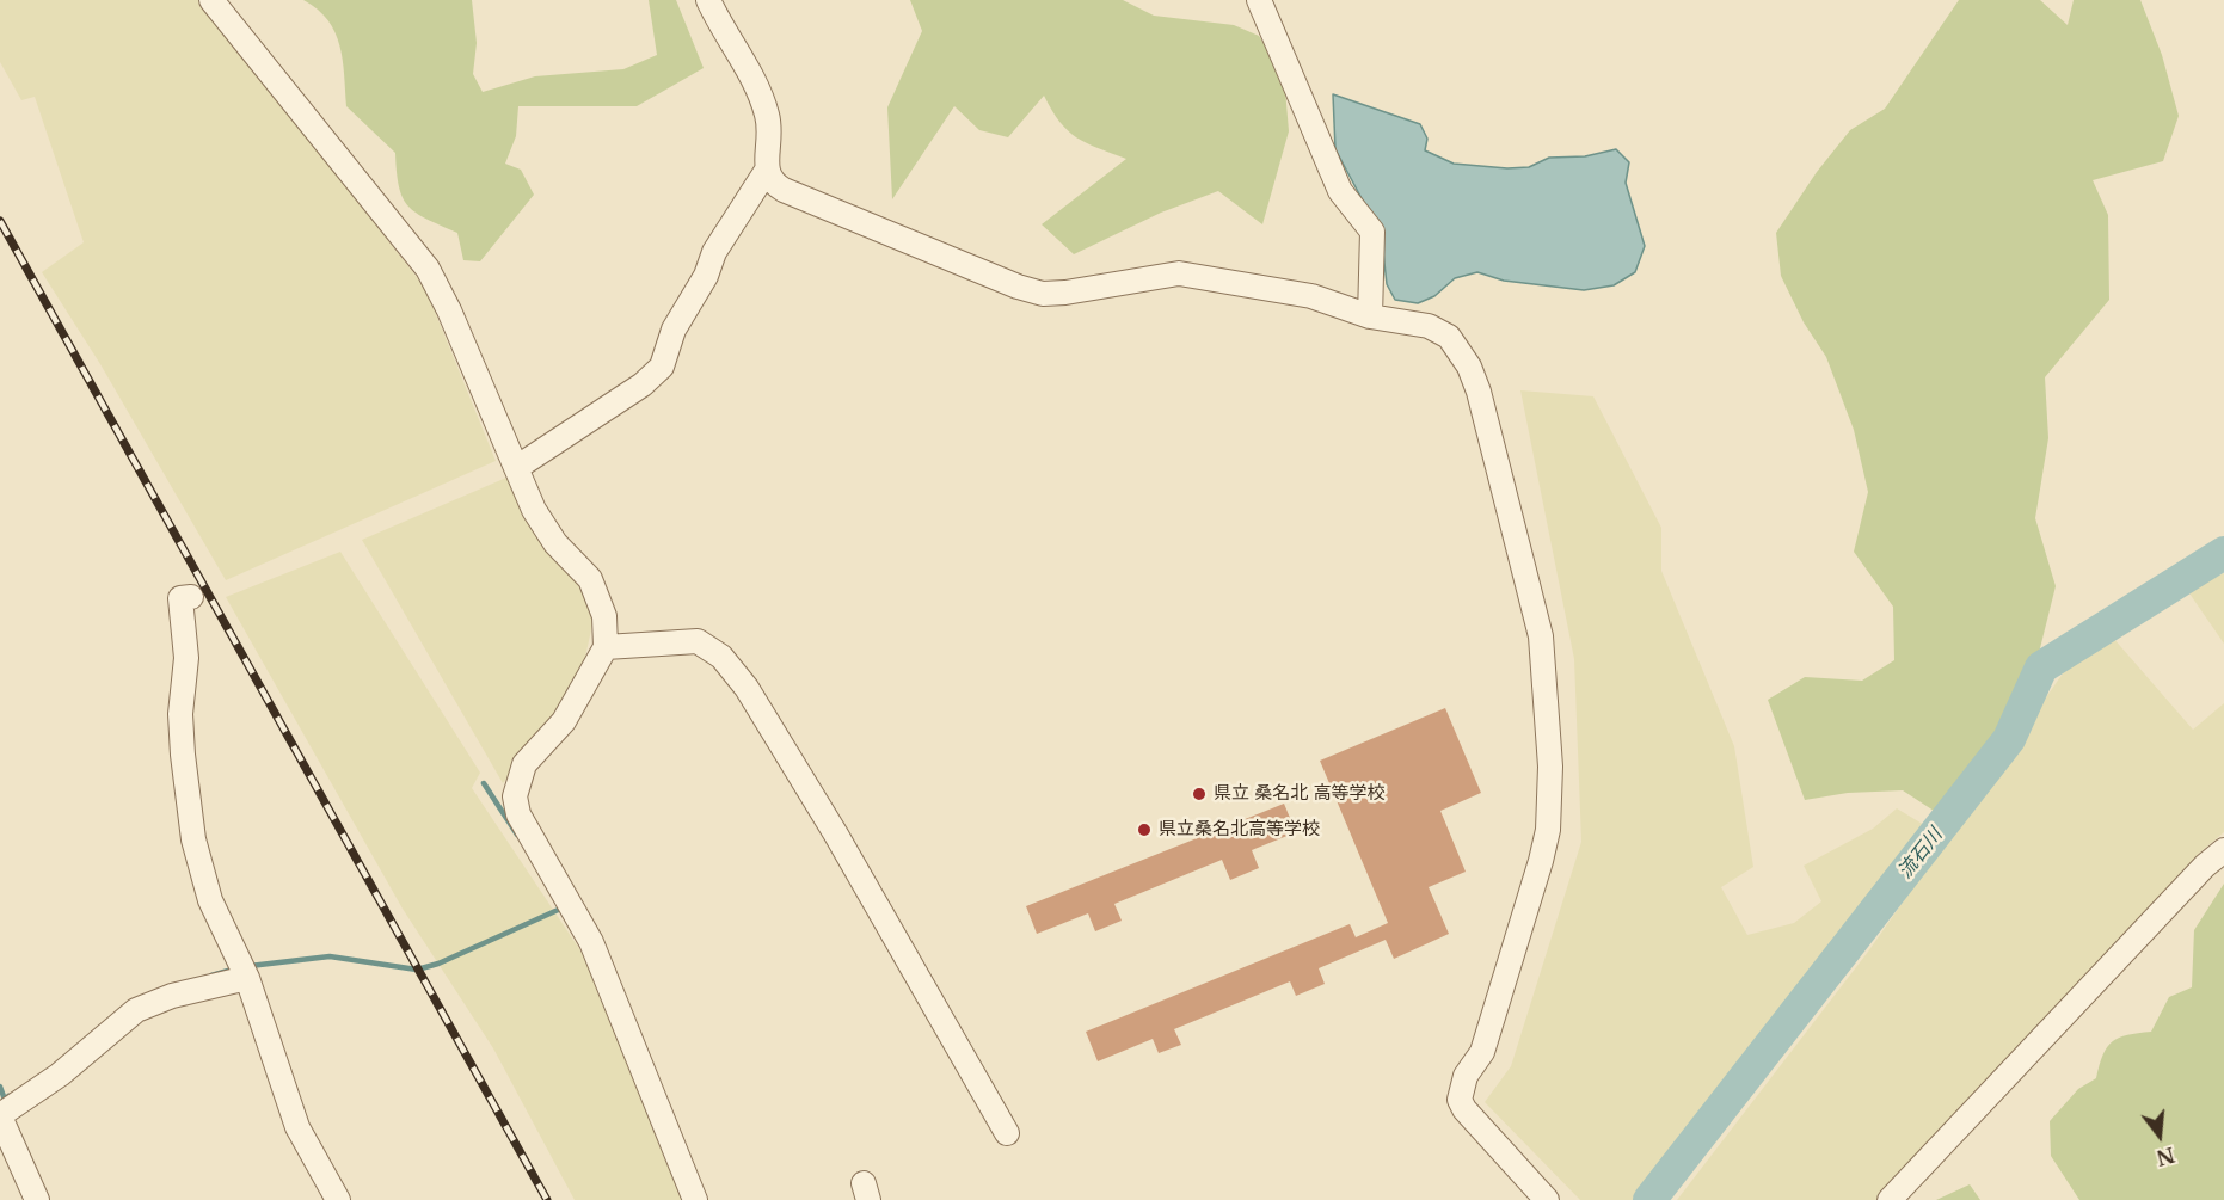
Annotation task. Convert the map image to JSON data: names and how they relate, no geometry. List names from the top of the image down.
{
  "water": ["流石川"],
  "places": ["県立 桑名北 高等学校", "県立桑名北高等学校"],
  "north": "bottom"
}
